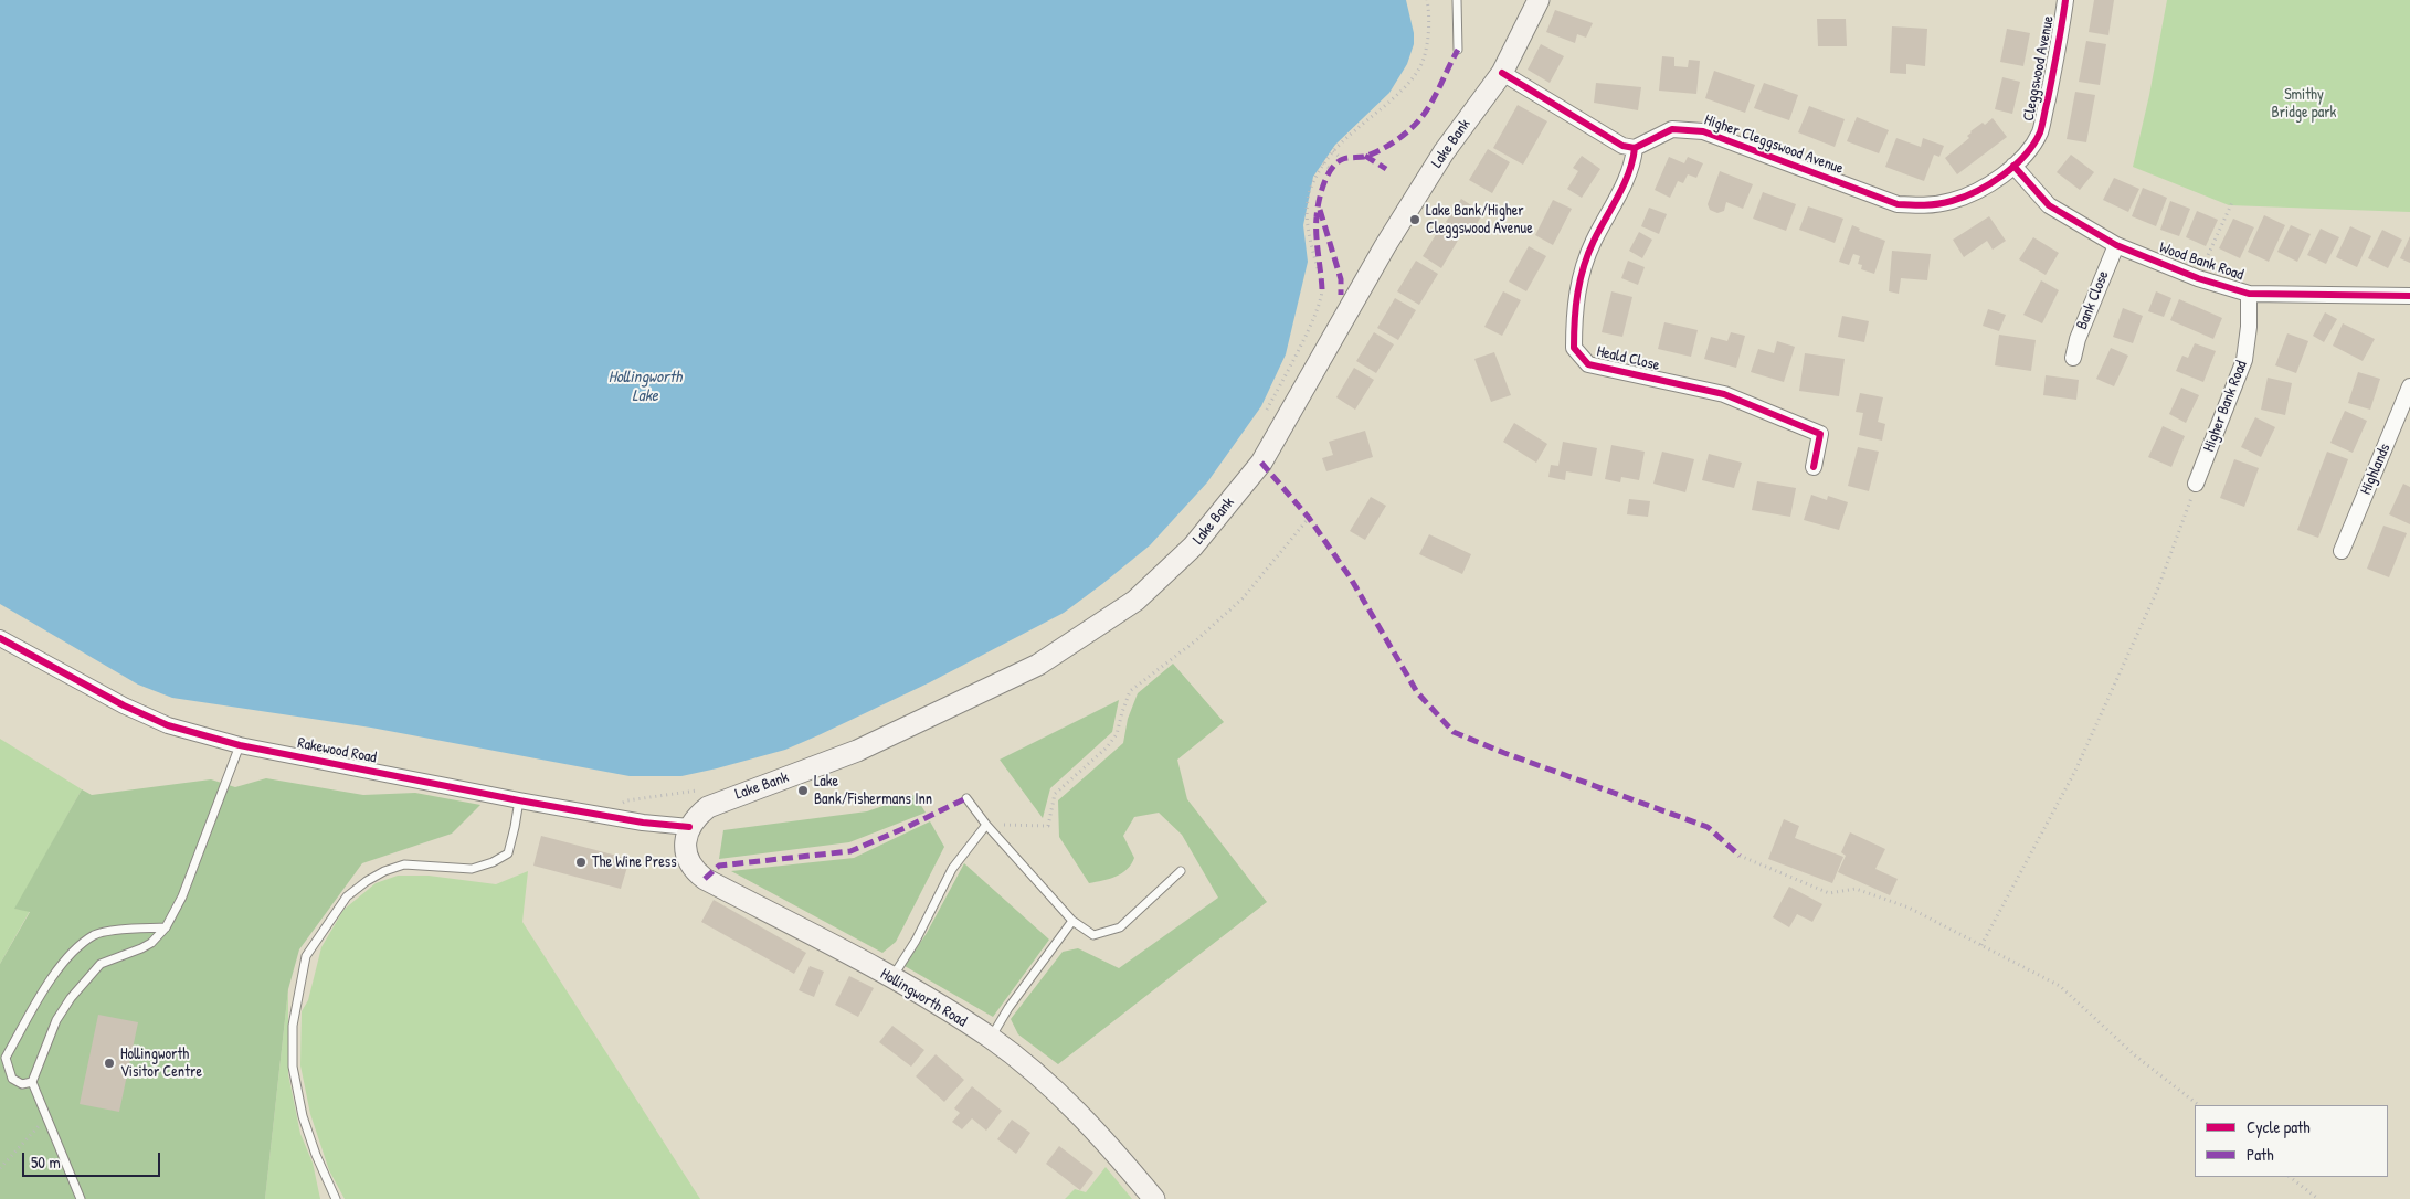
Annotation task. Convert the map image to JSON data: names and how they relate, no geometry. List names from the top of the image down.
{
  "streets": {
    "main road": ["Lake Bank", "Hollingworth Road"],
    "street": [
      "Cleggswood Avenue",
      "Higher Cleggswood Avenue",
      "Wood Bank Road",
      "Bank Close",
      "Heald Close",
      "Higher Bank Road",
      "Highlands",
      "Rakewood Road"
    ]
  },
  "crossings": [
    ["Cleggswood Avenue", "Higher Cleggswood Avenue"],
    ["Cleggswood Avenue", "Wood Bank Road"],
    ["Lake Bank", "Rakewood Road"],
    ["Lake Bank", "Hollingworth Road"],
    ["Higher Cleggswood Avenue", "Wood Bank Road"],
    ["Higher Cleggswood Avenue", "Heald Close"],
    ["Wood Bank Road", "Bank Close"],
    ["Wood Bank Road", "Higher Bank Road"],
    ["Rakewood Road", "Hollingworth Road"]
  ],
  "water": ["Hollingworth Lake"],
  "parks": ["Smithy Bridge park"],
  "places": [
    "Lake Bank/Higher Cleggswood Avenue",
    "Lake Bank/Fishermans Inn",
    "The Wine Press",
    "Hollingworth Visitor Centre"
  ],
  "legend": ["Cycle path", "Path"],
  "scale_bar": "50 m"
}
